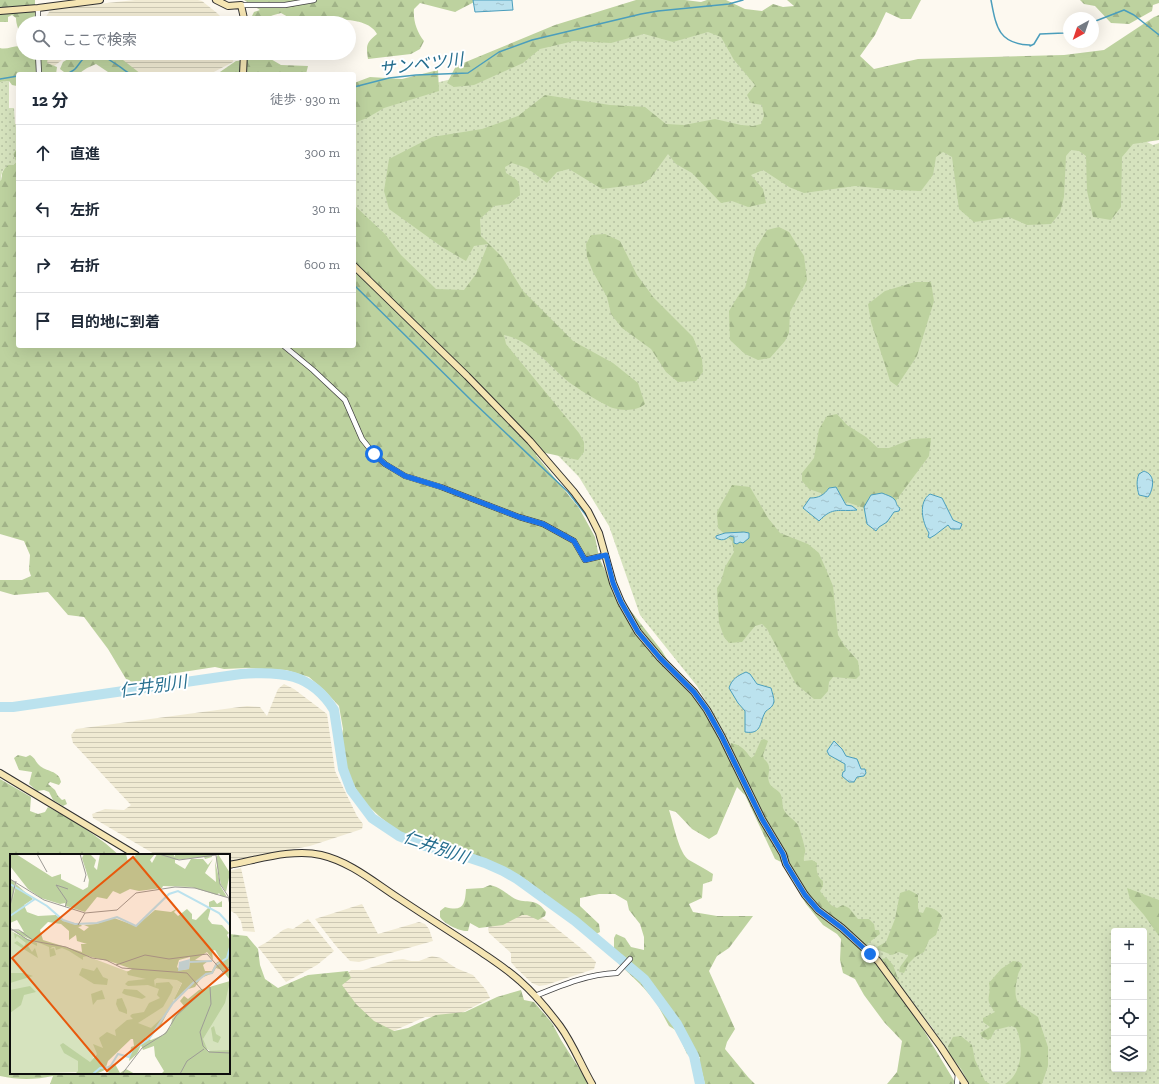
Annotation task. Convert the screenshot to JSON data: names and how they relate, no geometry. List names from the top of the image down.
{
  "water": ["サンベツ川", "仁井別川"],
  "north": "bottom left",
  "page": {
    "search": "ここで検索",
    "heading": ["12 分", "徒歩 · 930 m"],
    "list": [
      ["直進", "300 m"],
      ["左折", "30 m"],
      ["右折", "600 m"],
      "目的地に到着"
    ],
    "map_buttons": ["+", "−"]
  }
}
